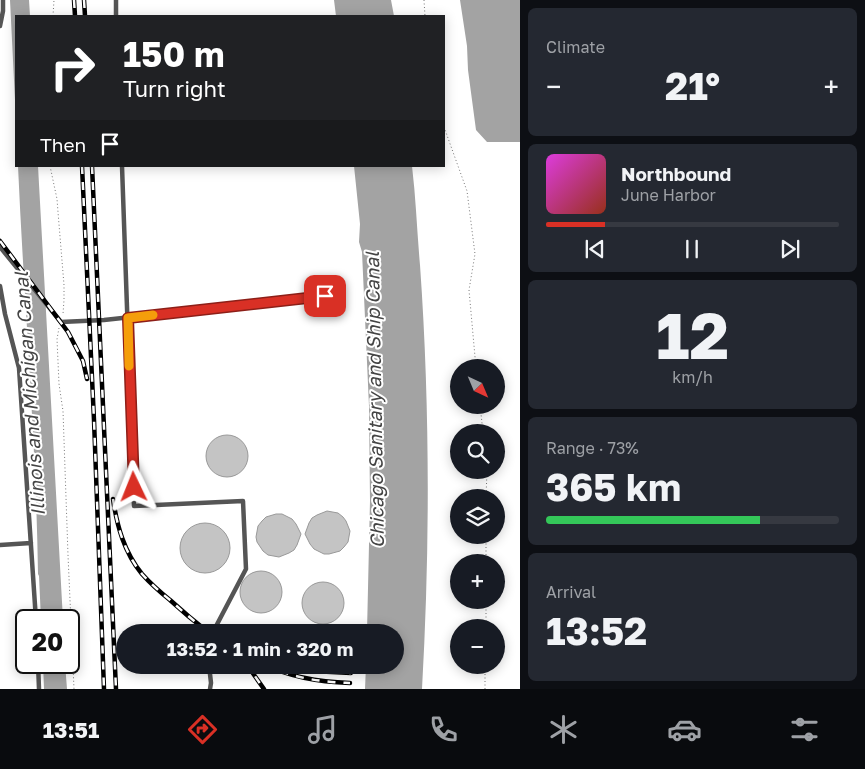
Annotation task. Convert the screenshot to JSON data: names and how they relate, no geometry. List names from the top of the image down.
{
  "water": ["Illinois and Michigan Canal", "Chicago Sanitary and Ship Canal"],
  "north": "bottom right",
  "page": {
    "tile": [
      "Climate",
      ["12", "km/h"],
      ["Range · 73%", "365 km"],
      ["Arrival", "13:52"]
    ],
    "turn": ["150 m", "Turn right"],
    "heat": ["−", "21°", "+"],
    "then": "Then",
    "song": ["Northbound", "June Harbor"],
    "map_buttons": ["+", "−"],
    "limit": "20",
    "trip": "13:52 · 1 min · 320 m",
    "tabs": "13:51"
  }
}
